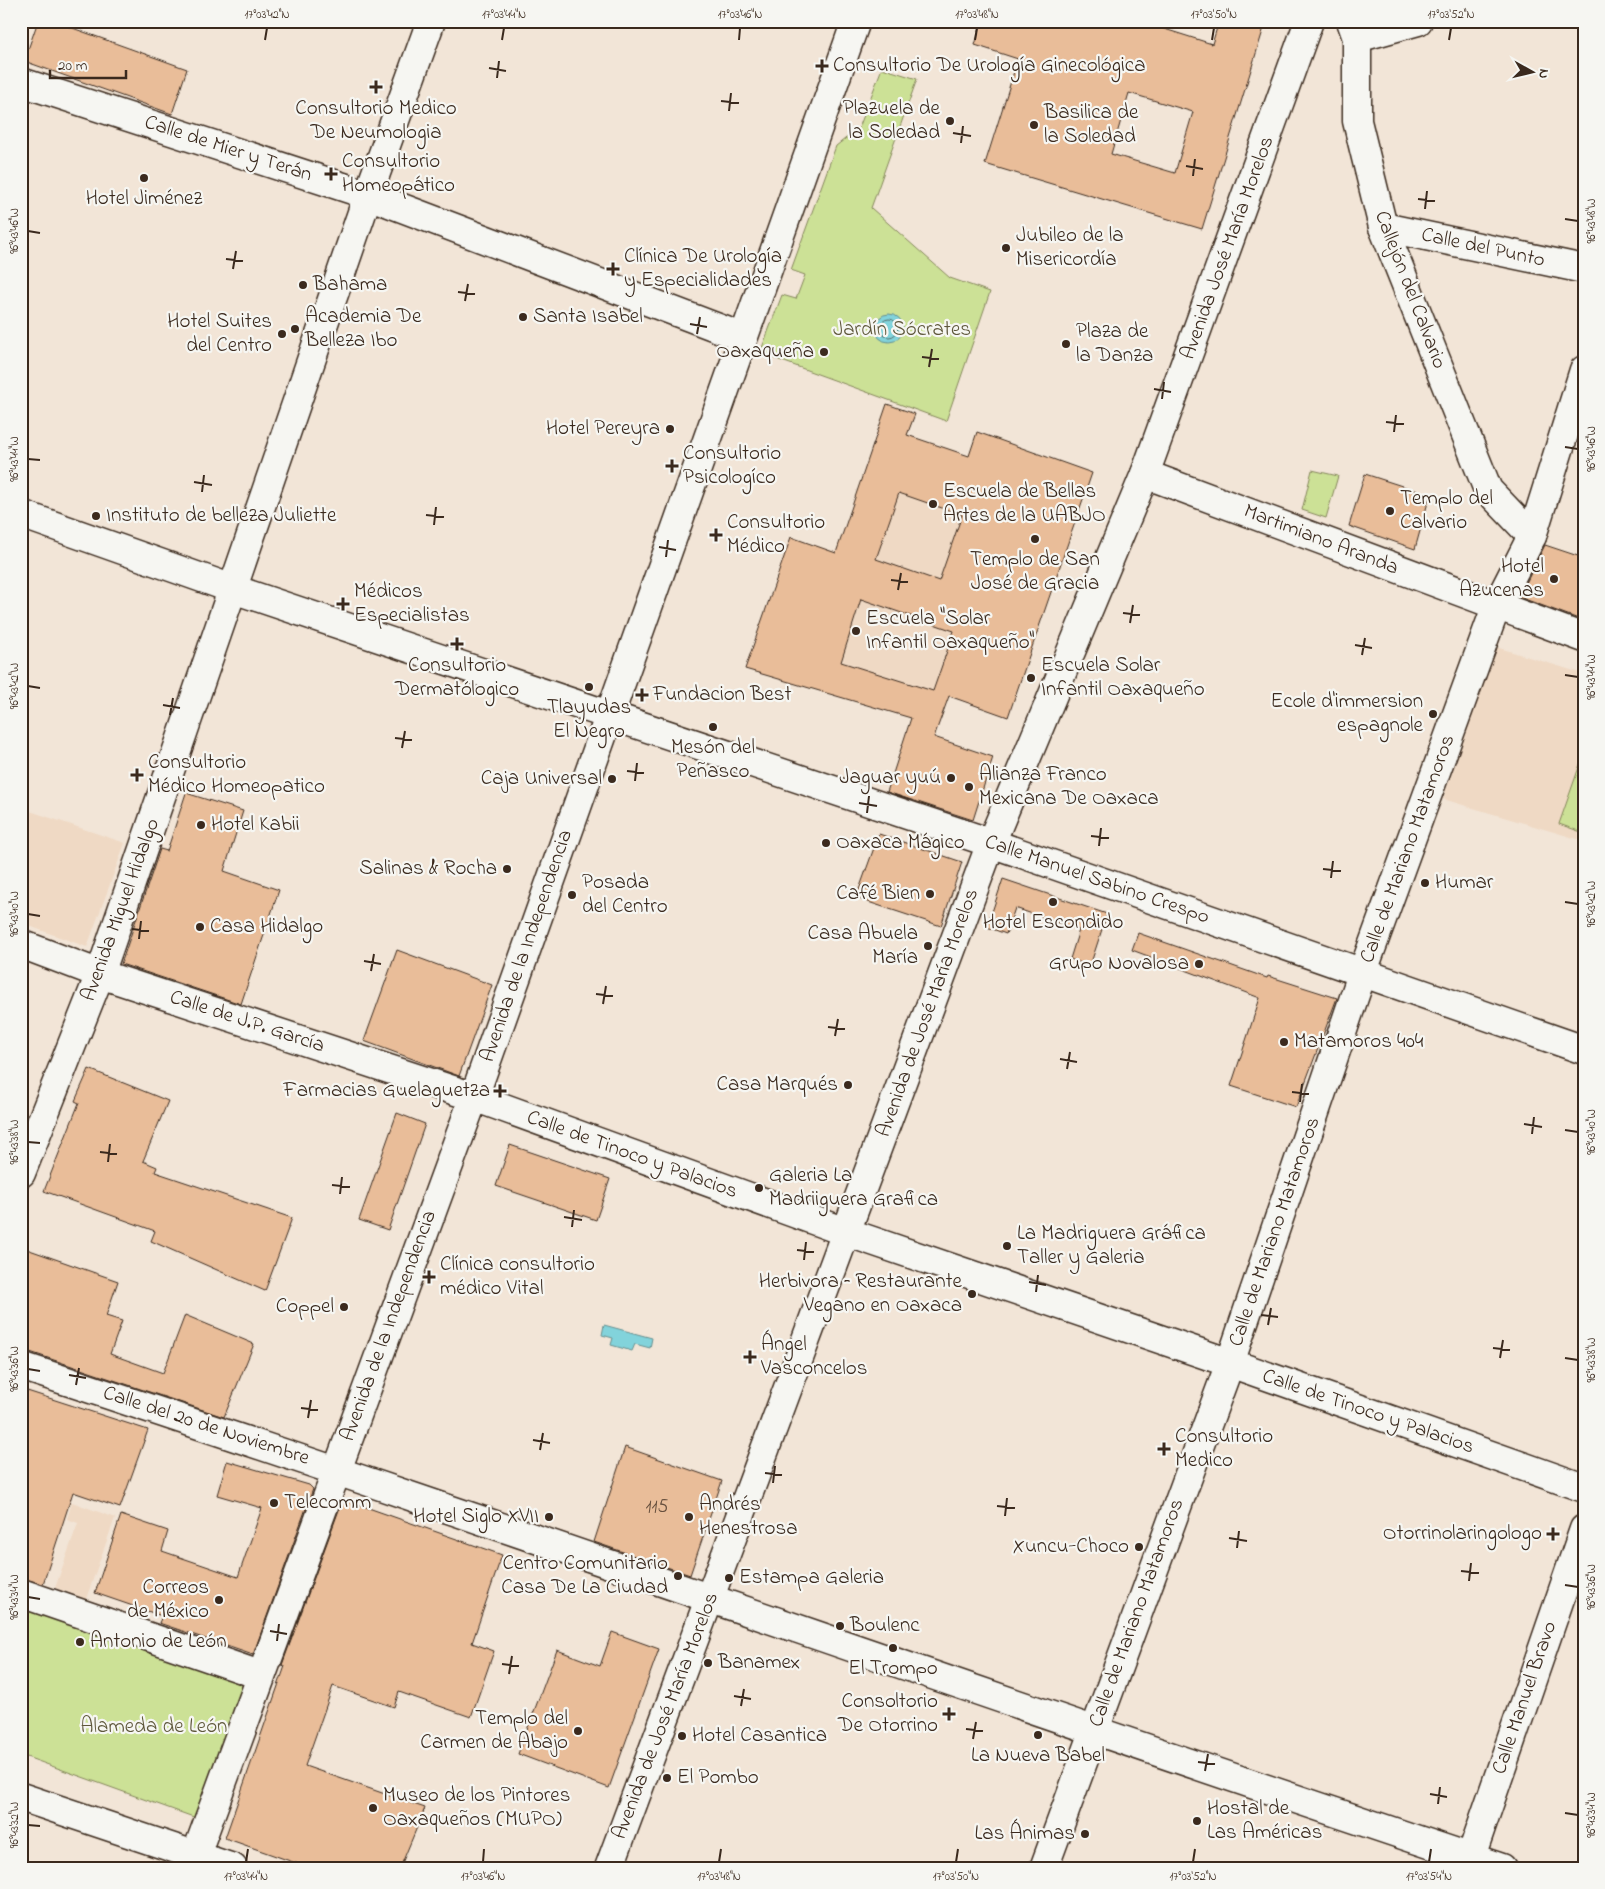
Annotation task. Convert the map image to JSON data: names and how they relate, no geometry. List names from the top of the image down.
{
  "streets": {
    "street": [
      "Calle de Mier y Terán",
      "Avenida José María Morelos",
      "Calle del Punto",
      "Callejón del Calvario",
      "Martimiano Aranda",
      "Calle de Mariano Matamoros",
      "Calle Manuel Sabino Crespo",
      "Avenida Miguel Hidalgo",
      "Avenida de la Independencia",
      "Avenida de José María Morelos",
      "Calle de J.P. García",
      "Calle de Tinoco y Palacios",
      "Calle del 20 de Noviembre",
      "Calle Manuel Bravo"
    ]
  },
  "crossings": [
    ["Calle de Mier y Terán", "Avenida Miguel Hidalgo"],
    ["Calle de Mier y Terán", "Avenida de la Independencia"],
    ["Avenida José María Morelos", "Martimiano Aranda"],
    ["Avenida José María Morelos", "Avenida de José María Morelos"],
    ["Calle del Punto", "Callejón del Calvario"],
    ["Callejón del Calvario", "Calle de Mariano Matamoros"],
    ["Martimiano Aranda", "Calle de Mariano Matamoros"],
    ["Martimiano Aranda", "Avenida de José María Morelos"],
    ["Calle de Mariano Matamoros", "Calle Manuel Sabino Crespo"],
    ["Calle de Mariano Matamoros", "Calle de Tinoco y Palacios"],
    ["Calle de Mariano Matamoros", "Calle del 20 de Noviembre"],
    ["Calle Manuel Sabino Crespo", "Avenida Miguel Hidalgo"],
    ["Calle Manuel Sabino Crespo", "Avenida de la Independencia"],
    ["Calle Manuel Sabino Crespo", "Avenida de José María Morelos"],
    ["Avenida Miguel Hidalgo", "Calle de J.P. García"],
    ["Avenida de la Independencia", "Calle de J.P. García"],
    ["Avenida de la Independencia", "Calle de Tinoco y Palacios"],
    ["Avenida de la Independencia", "Calle del 20 de Noviembre"],
    ["Avenida de José María Morelos", "Calle de Tinoco y Palacios"],
    ["Avenida de José María Morelos", "Calle del 20 de Noviembre"],
    ["Calle de J.P. García", "Calle de Tinoco y Palacios"],
    ["Calle del 20 de Noviembre", "Calle Manuel Bravo"]
  ],
  "parks": ["Jardín Sócrates", "Alameda de León"],
  "places": {
    "health": [
      "Consultorio De Urología Ginecológica",
      "Consultorio Medico De Neumologia",
      "Consultorio Homeopático",
      "Clínica De Urología y Especialidades",
      "Consultorio Psicologíco",
      "Consultorio Médico",
      "Médicos Especialistas",
      "Consultorio Dermatólogico",
      "Fundacion Best",
      "Consultorio Médico Homeopatico",
      "Farmacias Guelaguetza",
      "Clínica consultorio médico Vital",
      "Ángel Vasconcelos",
      "Consultorio Medico",
      "Otorrinolaringologo",
      "Consoltorio De Otorrino"
    ],
    "other": [
      "Plazuela de la Soledad",
      "Basilica de la Soledad",
      "Hotel Jiménez",
      "Jubileo de la Misericordía",
      "Bahama",
      "Santa Isabel",
      "Academia De Belleza Ibo",
      "Hotel Suites del Centro",
      "Plaza de la Danza",
      "Oaxaqueña",
      "Hotel Pereyra",
      "Escuela de Bellas Artes de la UABJO",
      "Templo del Calvario",
      "Instituto de belleza Juliette",
      "Templo de San José de Gracia",
      "Hotel Azucenas",
      "Escuela \"Solar Infantil Oaxaqueño\"",
      "Escuela Solar Infantil Oaxaqueño",
      "Tlayudas El Negro",
      "Ecole d'immersion espagnole",
      "Mesón del Peñasco",
      "Jaguar yuú",
      "Caja Universal",
      "Alianza Franco Mexicana De Oaxaca",
      "Hotel Kabii",
      "Oaxaca Mágico",
      "Salinas & Rocha",
      "Humar",
      "Café Bien",
      "Posada del Centro",
      "Hotel Escondido",
      "Casa Hidalgo",
      "Casa Abuela María",
      "Grupo Novalosa",
      "Matamoros 404",
      "Casa Marqués",
      "Galeria La Madriiguera Grafica",
      "La Madriguera Gráfica Taller y Galeria",
      "Herbivora – Restaurante Vegano en Oaxaca",
      "Coppel",
      "Telecomm",
      "Hotel Siglo XVII",
      "Andrés Henestrosa",
      "Xuncu-Choco",
      "Centro Comunitario Casa De La Ciudad",
      "Estampa Galeria",
      "Correos de México",
      "Boulenc",
      "Antonio de León",
      "El Trompo",
      "Banamex",
      "Templo del Carmen de Abajo",
      "La Nueva Babel",
      "Hotel Casantica",
      "El Pombo",
      "Museo de los Pintores Oaxaqueños (MUPO)",
      "Hostal de Las Américas",
      "Las Ánimas"
    ]
  },
  "house_numbers": ["115"],
  "scale_bar": "20 m",
  "north": "right",
  "coordinates": [
    "17°03'42\"N",
    "17°03'44\"N",
    "17°03'46\"N",
    "17°03'48\"N",
    "17°03'50\"N",
    "17°03'52\"N",
    "96°43'48\"W",
    "96°43'46\"W",
    "96°43'44\"W",
    "96°43'42\"W",
    "96°43'40\"W",
    "96°43'38\"W",
    "96°43'36\"W",
    "96°43'34\"W",
    "96°43'32\"W",
    "17°03'54\"N"
  ]
}
